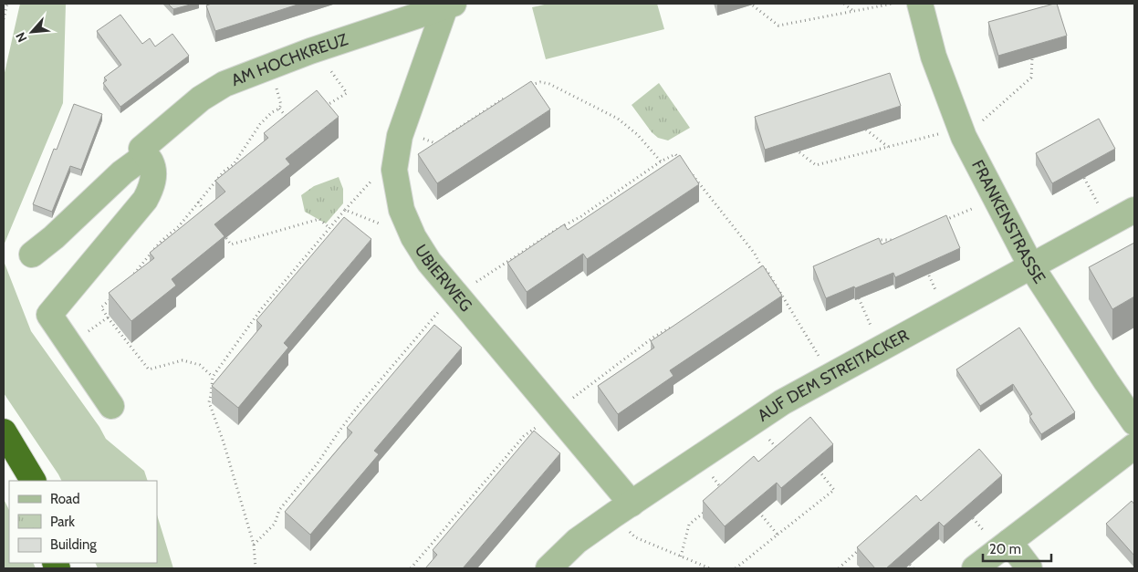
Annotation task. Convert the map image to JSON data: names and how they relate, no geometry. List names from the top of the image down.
{
  "streets": {
    "street": [
      "AM HOCHKREUZ",
      "FRANKENSTRASSE",
      "UBIERWEG",
      "AUF DEM STREITACKER"
    ]
  },
  "crossings": [
    ["AM HOCHKREUZ", "UBIERWEG"],
    ["FRANKENSTRASSE", "AUF DEM STREITACKER"],
    ["UBIERWEG", "AUF DEM STREITACKER"]
  ],
  "legend": ["Road", "Park", "Building"],
  "scale_bar": "20 m",
  "north": "bottom left"
}
